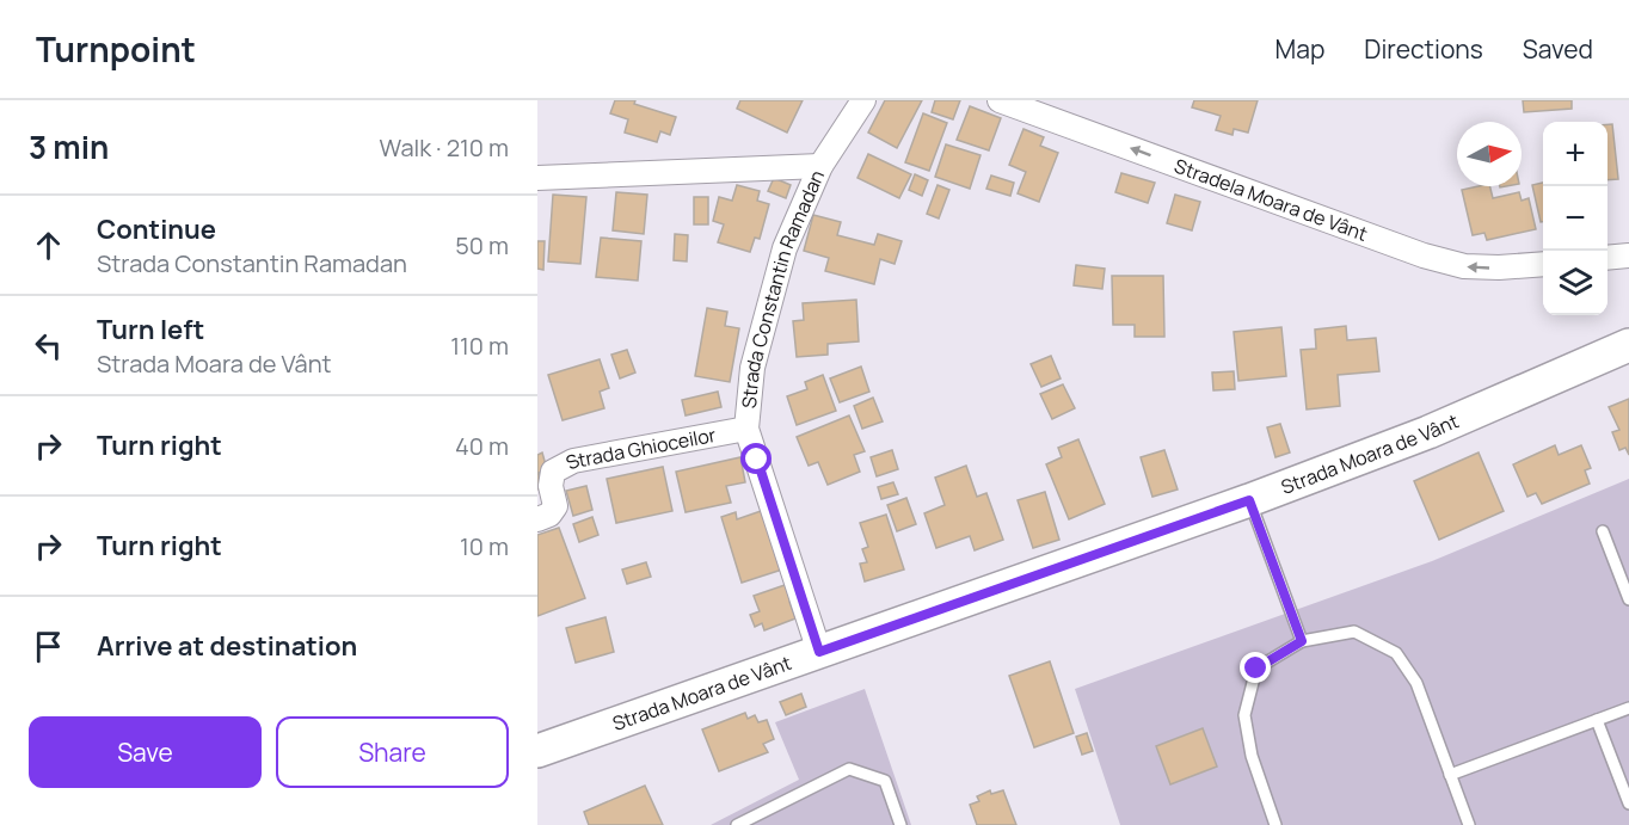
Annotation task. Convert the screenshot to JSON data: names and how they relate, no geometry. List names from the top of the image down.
{
  "streets": {
    "main road": ["Strada Moara de Vânt"],
    "street": ["Stradela Moara de Vânt", "Strada Constantin Ramadan", "Strada Ghioceilor"]
  },
  "crossings": [
    ["Strada Constantin Ramadan", "Strada Ghioceilor"],
    ["Strada Constantin Ramadan", "Strada Moara de Vânt"]
  ],
  "one_way": ["Stradela Moara de Vânt"],
  "north": "right",
  "page": {
    "header": "Turnpoint",
    "nav": ["Map", "Directions", "Saved"],
    "heading": ["3 min", "Walk · 210 m"],
    "map_buttons": ["+", "−"],
    "list": [
      ["Continue", "Strada Constantin Ramadan", "50 m"],
      ["Turn left", "Strada Moara de Vânt", "110 m"],
      ["Turn right", "40 m"],
      ["Turn right", "10 m"],
      "Arrive at destination"
    ],
    "buttons": ["Save", "Share"]
  }
}
